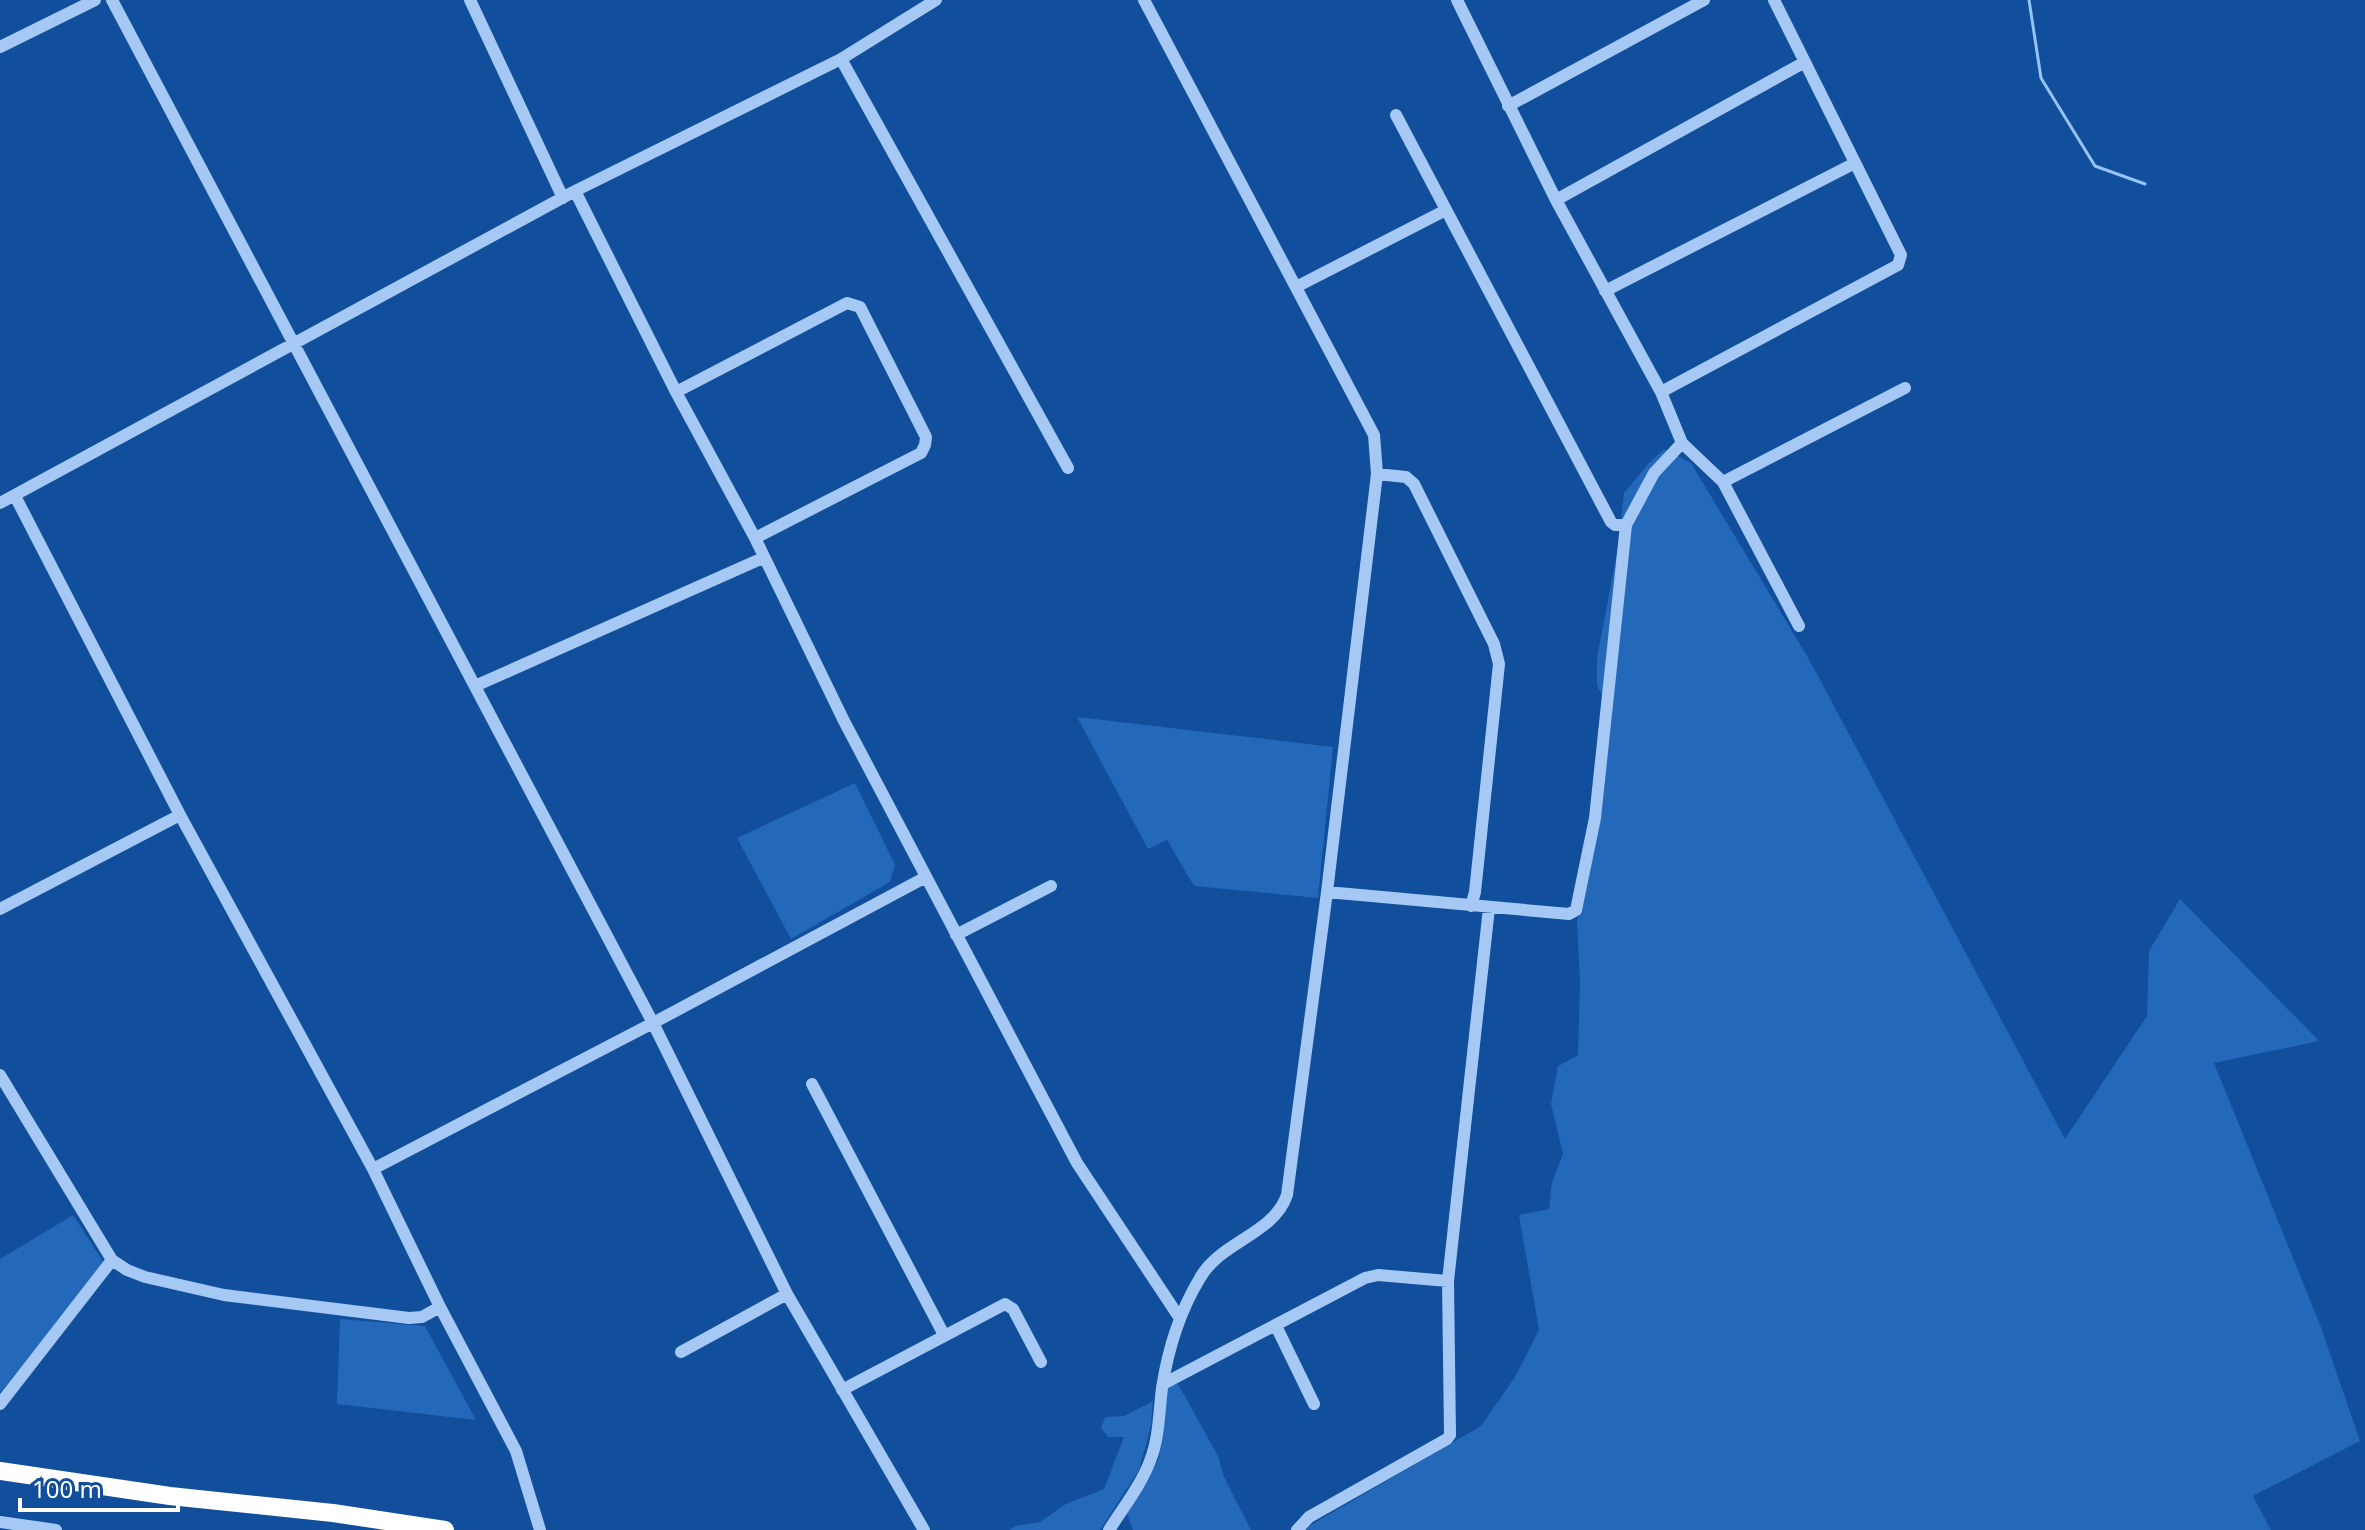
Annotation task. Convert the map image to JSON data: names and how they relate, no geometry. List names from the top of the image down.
{
  "scale_bar": "100 m"
}
